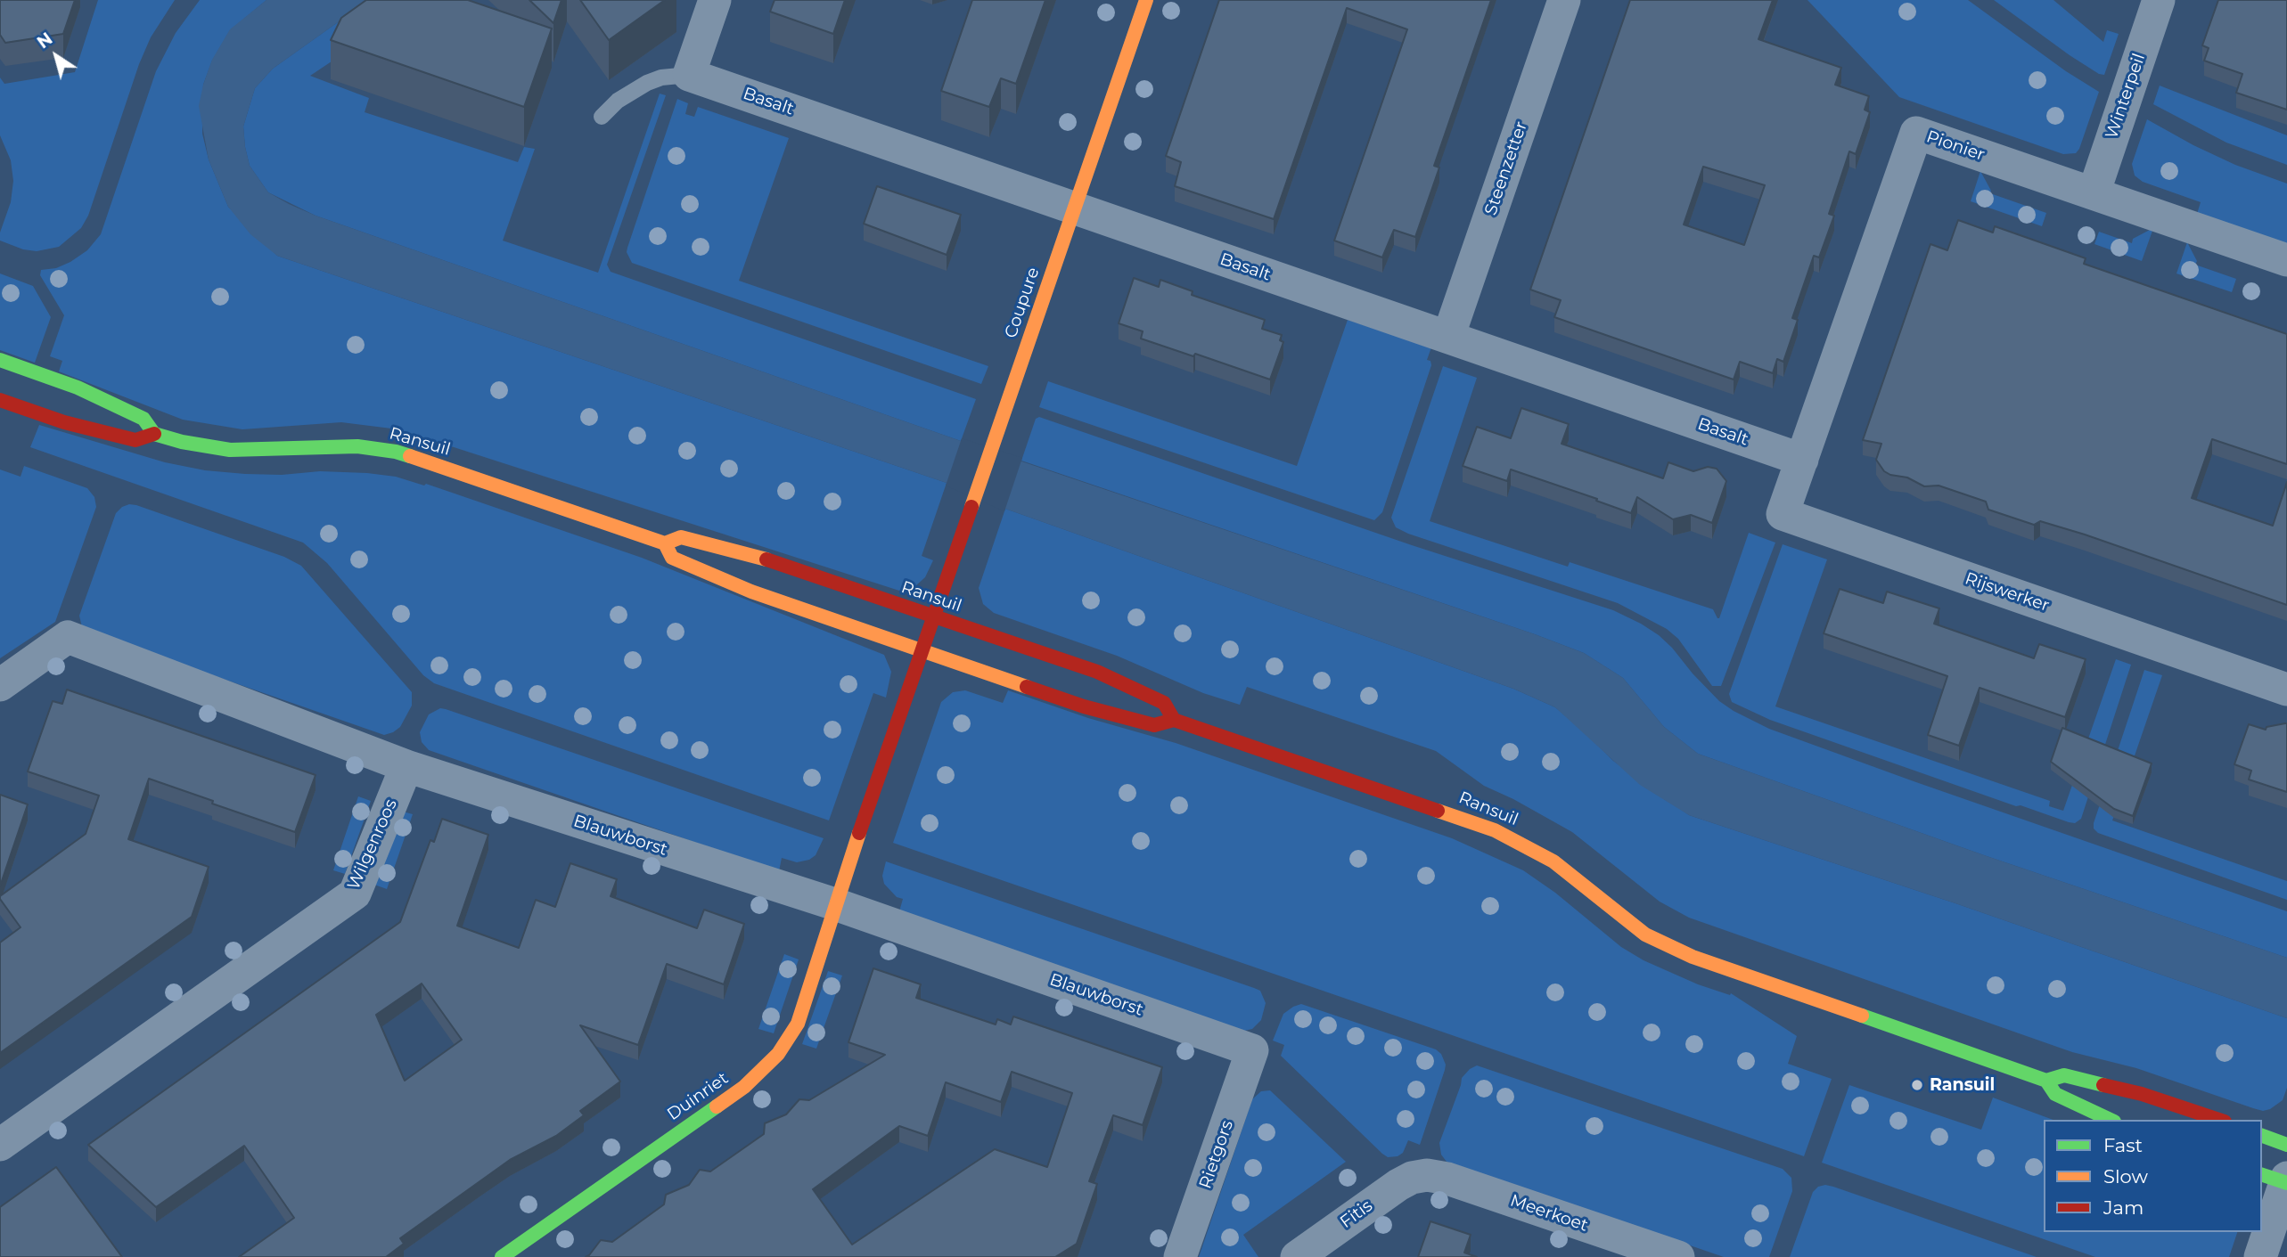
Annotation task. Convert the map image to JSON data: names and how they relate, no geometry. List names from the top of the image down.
{
  "streets": {
    "street": [
      "Winterpeil",
      "Basalt",
      "Pionier",
      "Steenzetter",
      "Coupure",
      "Ransuil",
      "Rijswerker",
      "Blauwborst",
      "Wilgenroos",
      "Duinriet",
      "Rietgors",
      "Meerkoet",
      "Fitis"
    ]
  },
  "crossings": [
    ["Winterpeil", "Pionier"],
    ["Basalt", "Pionier"],
    ["Basalt", "Steenzetter"],
    ["Basalt", "Coupure"],
    ["Basalt", "Rijswerker"],
    ["Pionier", "Rijswerker"],
    ["Coupure", "Ransuil"],
    ["Blauwborst", "Wilgenroos"],
    ["Blauwborst", "Duinriet"],
    ["Blauwborst", "Rietgors"],
    ["Meerkoet", "Fitis"]
  ],
  "places": ["Ransuil"],
  "legend": ["Fast", "Slow", "Jam"],
  "north": "top left"
}
